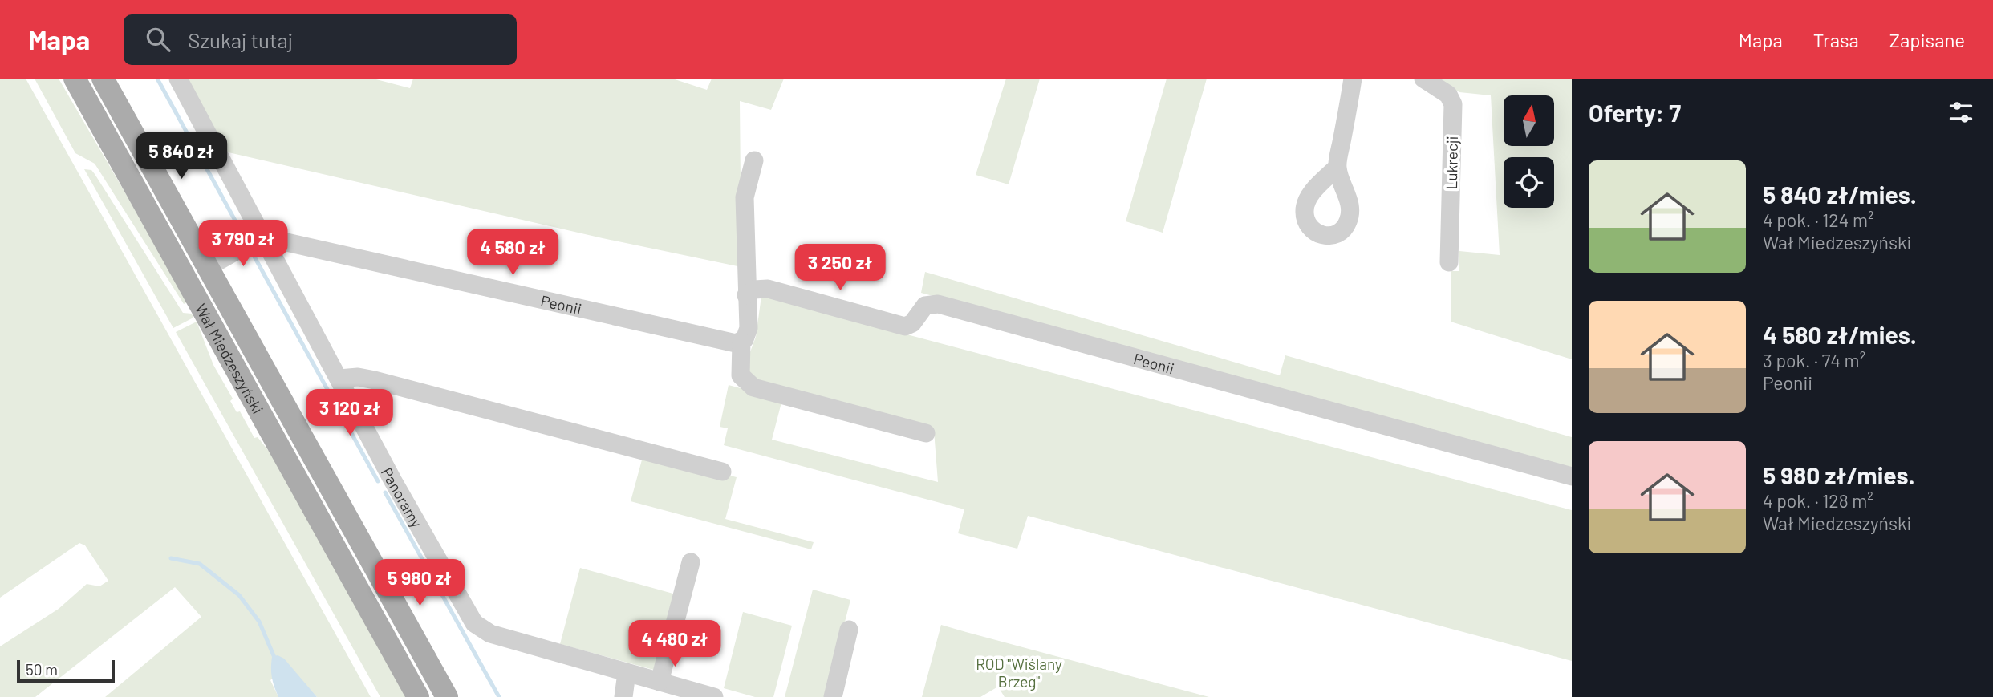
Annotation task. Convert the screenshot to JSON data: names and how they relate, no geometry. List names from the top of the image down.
{
  "streets": {
    "main road": ["Wał Miedzeszyński"],
    "street": ["Lukrecji", "Peonii", "Panoramy"]
  },
  "crossings": [
    ["Peonii", "Panoramy"]
  ],
  "parks": ["ROD \"Wiślany Brzeg\""],
  "scale_bar": "50 m",
  "north": "top",
  "page": {
    "header": "Mapa",
    "search": "Szukaj tutaj",
    "nav": ["Mapa", "Trasa", "Zapisane"],
    "heading": "Oferty: 7",
    "price": [
      "5 840 zł",
      "3 790 zł",
      "4 580 zł",
      "3 250 zł",
      "3 120 zł",
      "5 980 zł",
      "4 480 zł"
    ],
    "list": [
      {
        "name": "5 840 zł/mies.",
        "note": "4 pok. · 124 m² · Wał Miedzeszyński"
      },
      {
        "name": "4 580 zł/mies.",
        "note": "3 pok. · 74 m² · Peonii"
      },
      {
        "name": "5 980 zł/mies.",
        "note": "4 pok. · 128 m² · Wał Miedzeszyński"
      }
    ],
    "scale": "50 m"
  }
}
